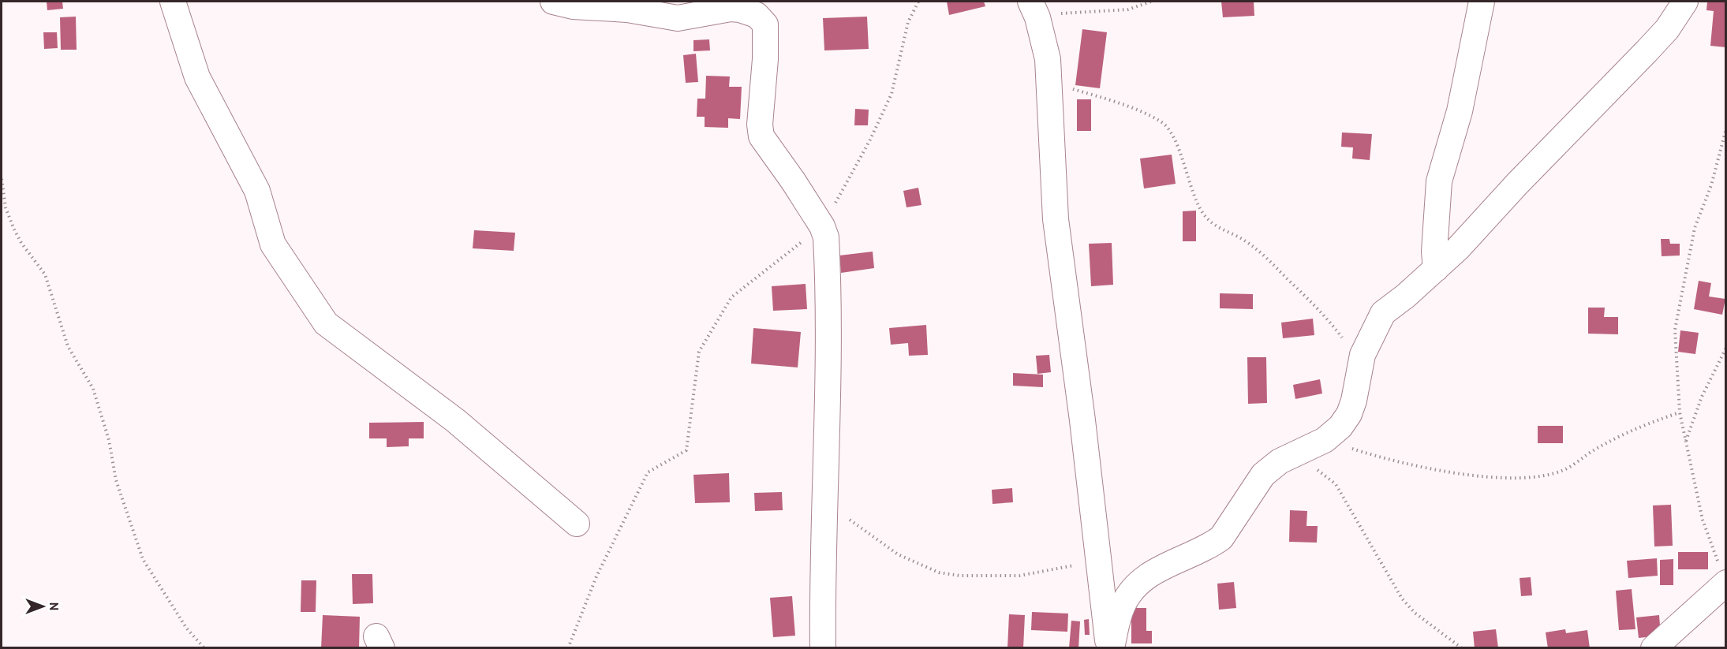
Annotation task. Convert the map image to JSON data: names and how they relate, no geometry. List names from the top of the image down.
{
  "north": "right"
}
